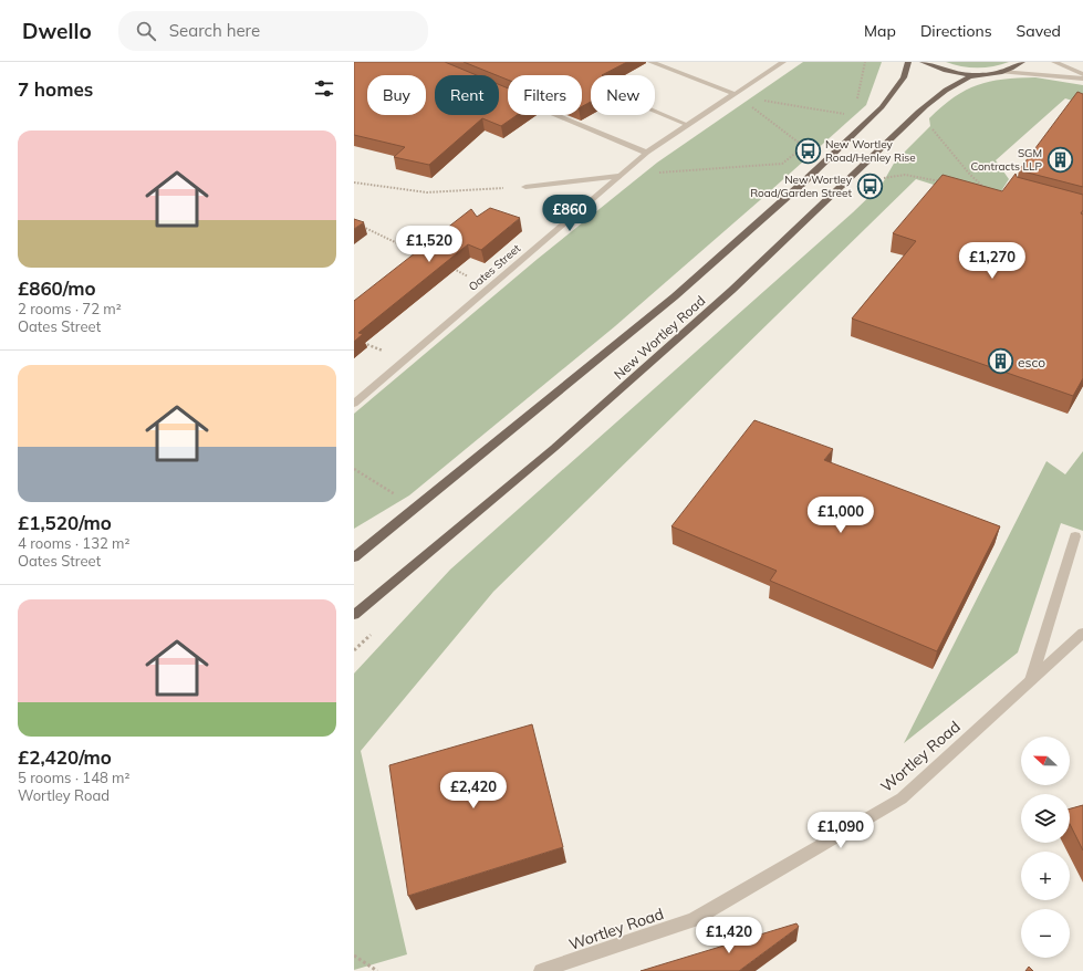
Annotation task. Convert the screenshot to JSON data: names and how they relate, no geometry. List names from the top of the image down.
{
  "streets": {
    "main road": ["New Wortley Road"],
    "street": ["Oates Street", "Wortley Road"]
  },
  "places": {
    "bus stop": ["New Wortley Road/Henley Rise", "New Wortley Road/Garden Street"],
    "building": ["SGM Contracts LLP", "esco"]
  },
  "north": "left",
  "page": {
    "header": "Dwello",
    "search": "Search here",
    "nav": ["Map", "Directions", "Saved"],
    "heading": "7 homes",
    "chip": [
      "Buy",
      "Rent",
      "Filters",
      "New"
    ],
    "list": [
      {
        "name": "£860/mo",
        "note": "2 rooms · 72 m² · Oates Street"
      },
      {
        "name": "£1,520/mo",
        "note": "4 rooms · 132 m² · Oates Street"
      },
      {
        "name": "£2,420/mo",
        "note": "5 rooms · 148 m² · Wortley Road"
      }
    ],
    "price": [
      "£860",
      "£1,520",
      "£1,270",
      "£1,000",
      "£2,420",
      "£1,090",
      "£1,420"
    ],
    "map_buttons": ["+", "−"]
  }
}
